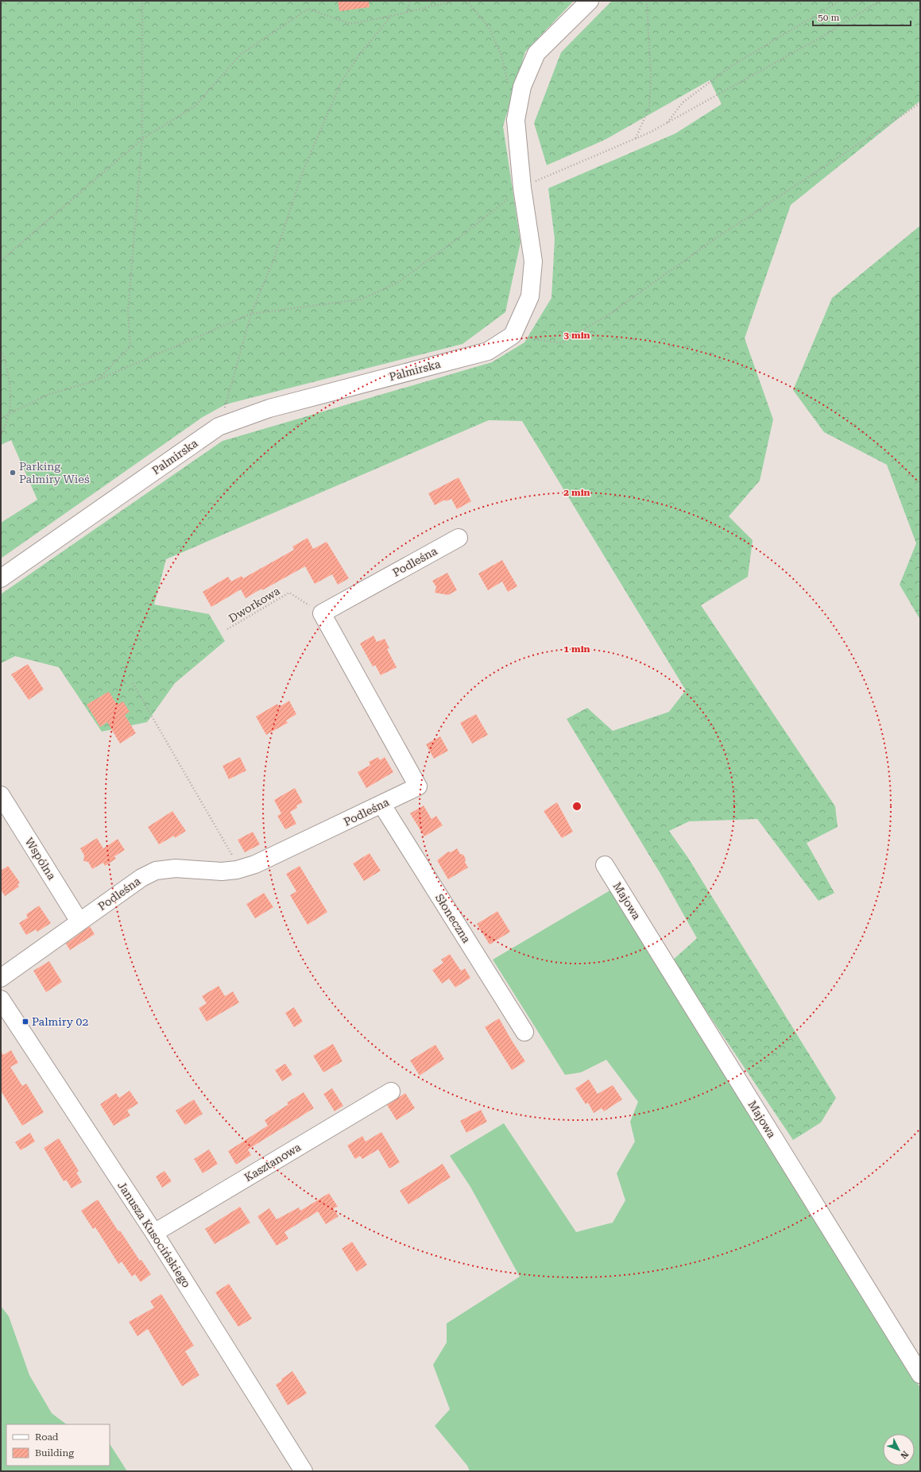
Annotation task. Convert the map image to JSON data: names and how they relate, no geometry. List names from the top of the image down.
{
  "streets": {
    "street": [
      "Palmirska",
      "Podleśna",
      "Wspólna",
      "Majowa",
      "Słoneczna",
      "Kasztanowa",
      "Janusza Kusocińskiego"
    ],
    "path": ["Dworkowa"]
  },
  "crossings": [
    ["Podleśna", "Dworkowa"],
    ["Podleśna", "Wspólna"],
    ["Podleśna", "Słoneczna"],
    ["Kasztanowa", "Janusza Kusocińskiego"]
  ],
  "places": {
    "other": ["Parking Palmiry Wieś"],
    "transit": ["Palmiry 02"]
  },
  "legend": ["Road", "Building"],
  "scale_bar": "50 m",
  "north": "bottom right",
  "rings": ["3 min", "2 min", "1 min"]
}
